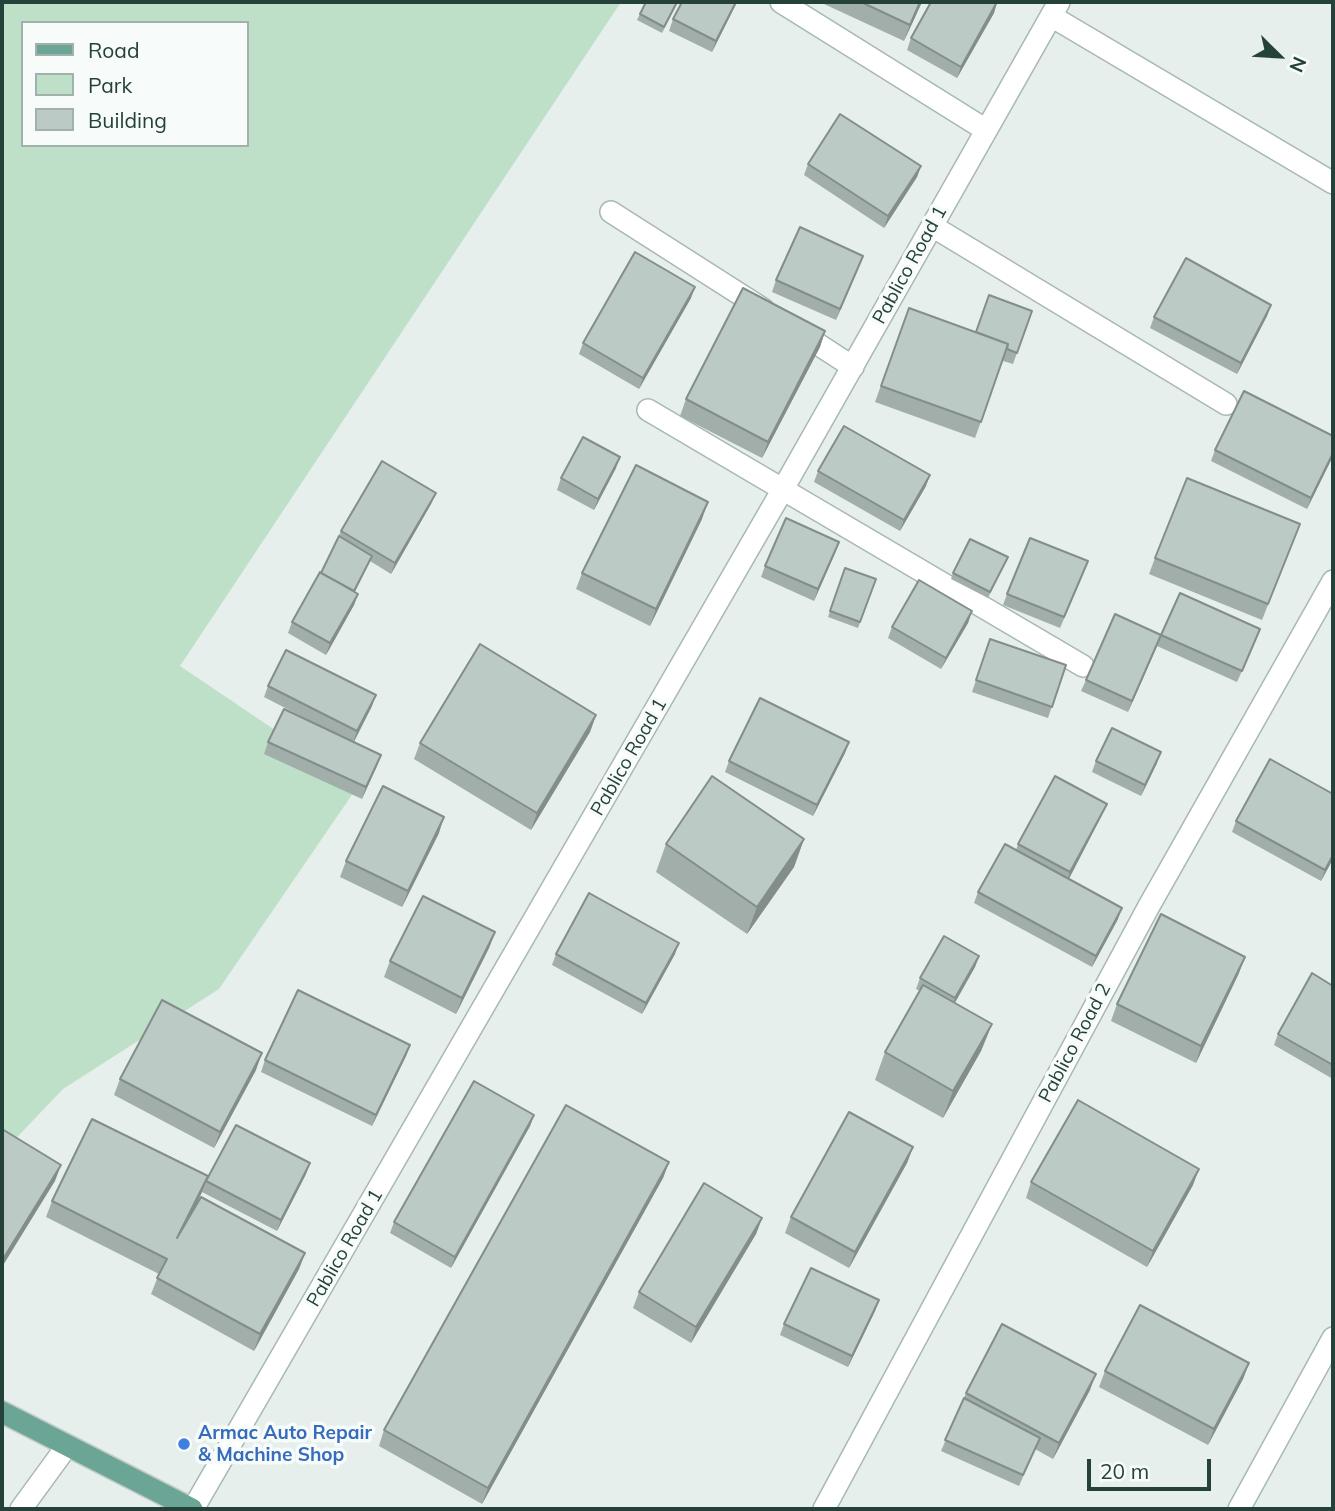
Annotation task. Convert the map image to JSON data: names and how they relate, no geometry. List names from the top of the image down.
{
  "streets": {
    "street": ["Pablico Road 1", "Pablico Road 2"]
  },
  "places": ["Armac Auto Repair & Machine Shop"],
  "legend": ["Road", "Park", "Building"],
  "scale_bar": "20 m",
  "north": "bottom right"
}
